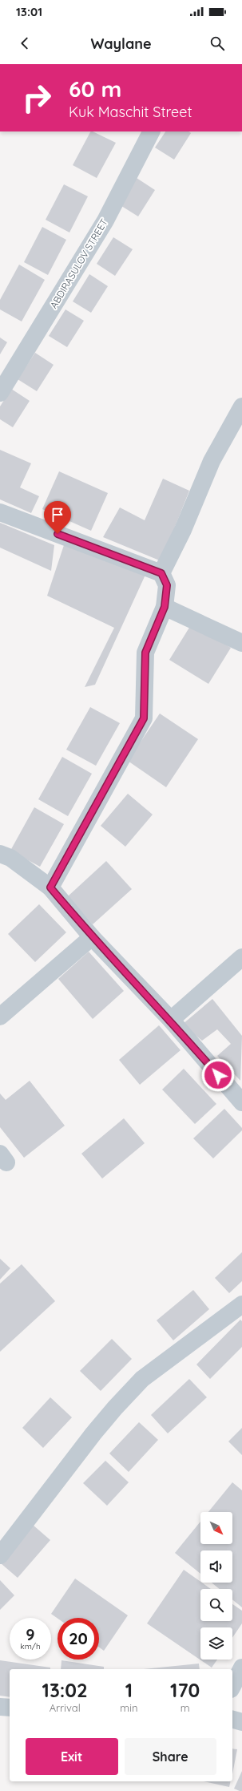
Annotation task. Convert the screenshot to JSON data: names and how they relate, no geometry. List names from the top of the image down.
{
  "streets": {
    "lane": ["ABDIRASULOV STREET"]
  },
  "north": "bottom right",
  "page": {
    "status": "13:01",
    "header": "Waylane",
    "turn": ["60 m", "Kuk Maschit Street"],
    "speed": "9 km/h",
    "limit": "20",
    "eta": [
      "13:02",
      "Arrival",
      "1",
      "min",
      "170",
      "m"
    ],
    "buttons": ["Exit", "Share"]
  }
}
